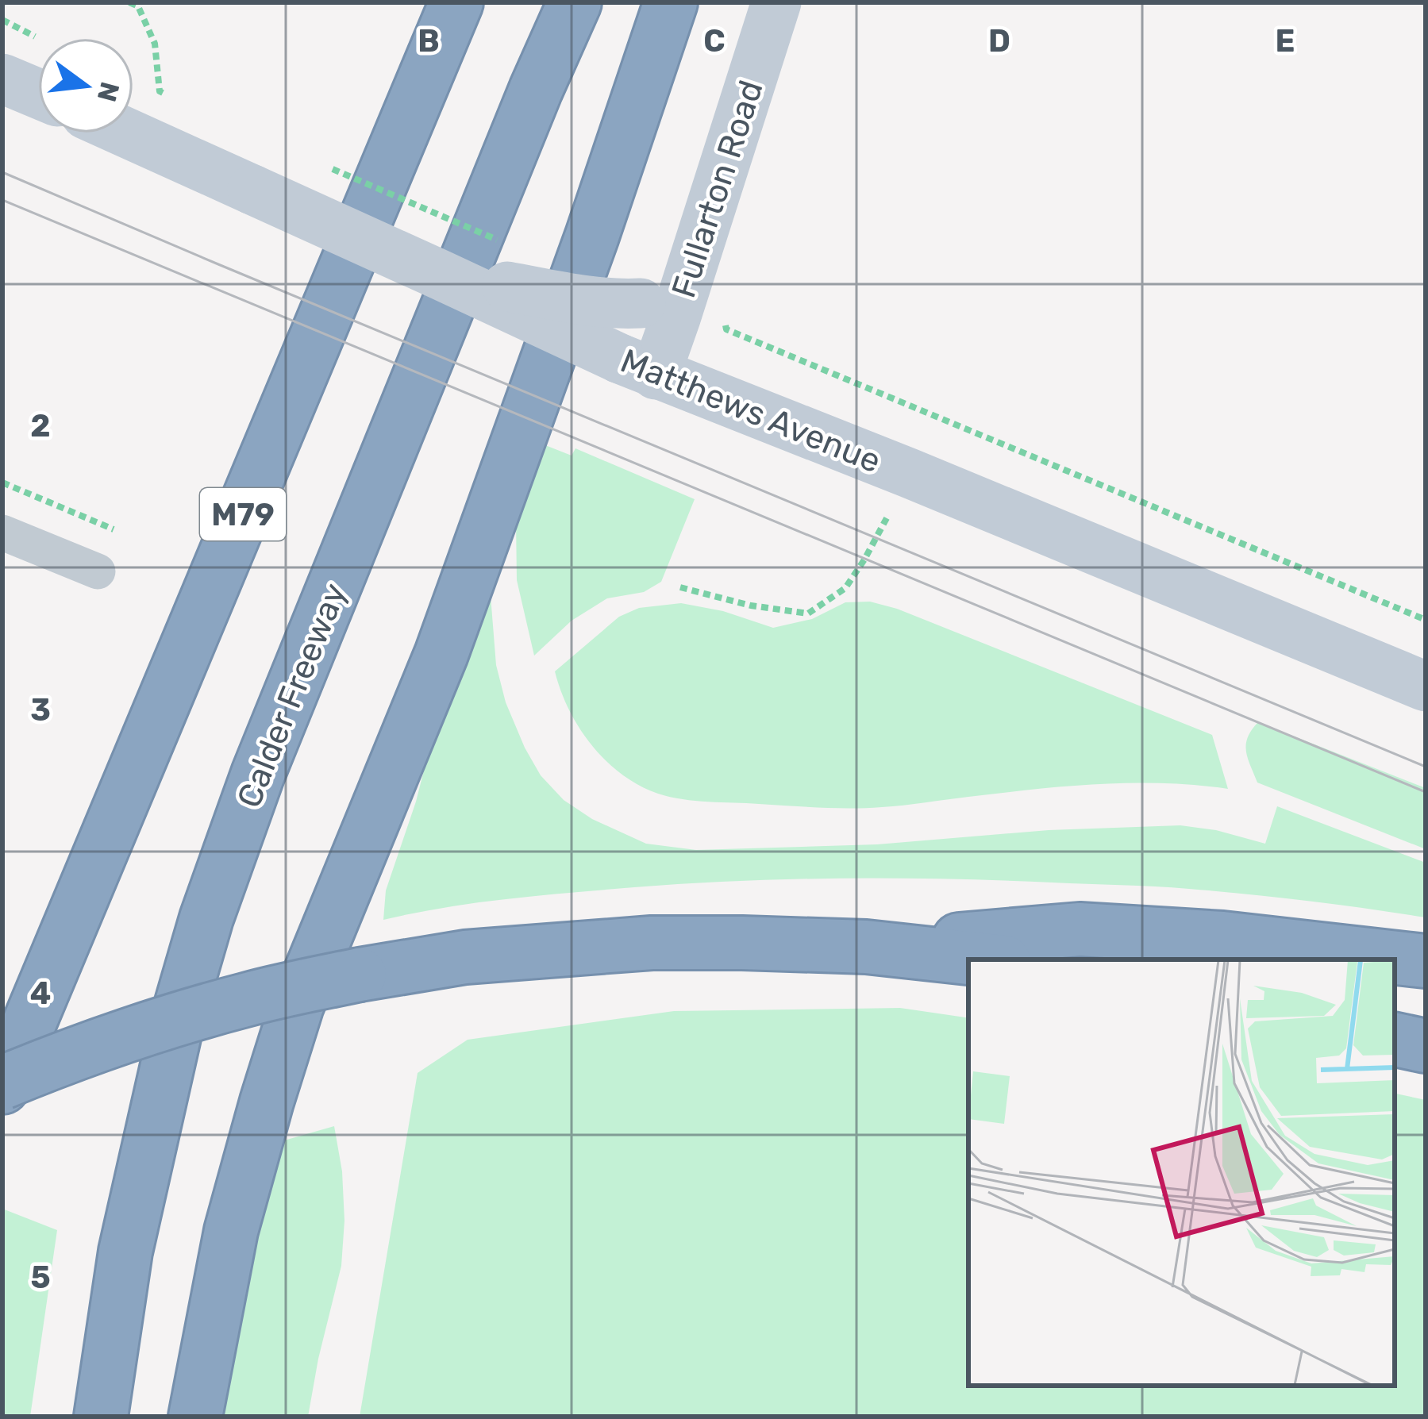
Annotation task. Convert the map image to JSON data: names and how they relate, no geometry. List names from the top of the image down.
{
  "streets": {
    "highway": ["M79", "Calder Freeway"],
    "main road": ["Fullarton Road", "Matthews Avenue"]
  },
  "crossings": [
    ["Fullarton Road", "Matthews Avenue"]
  ],
  "north": "right",
  "grid": {
    "columns": [
      "B",
      "C",
      "D",
      "E"
    ],
    "rows": [
      "2",
      "3",
      "4",
      "5"
    ]
  }
}
